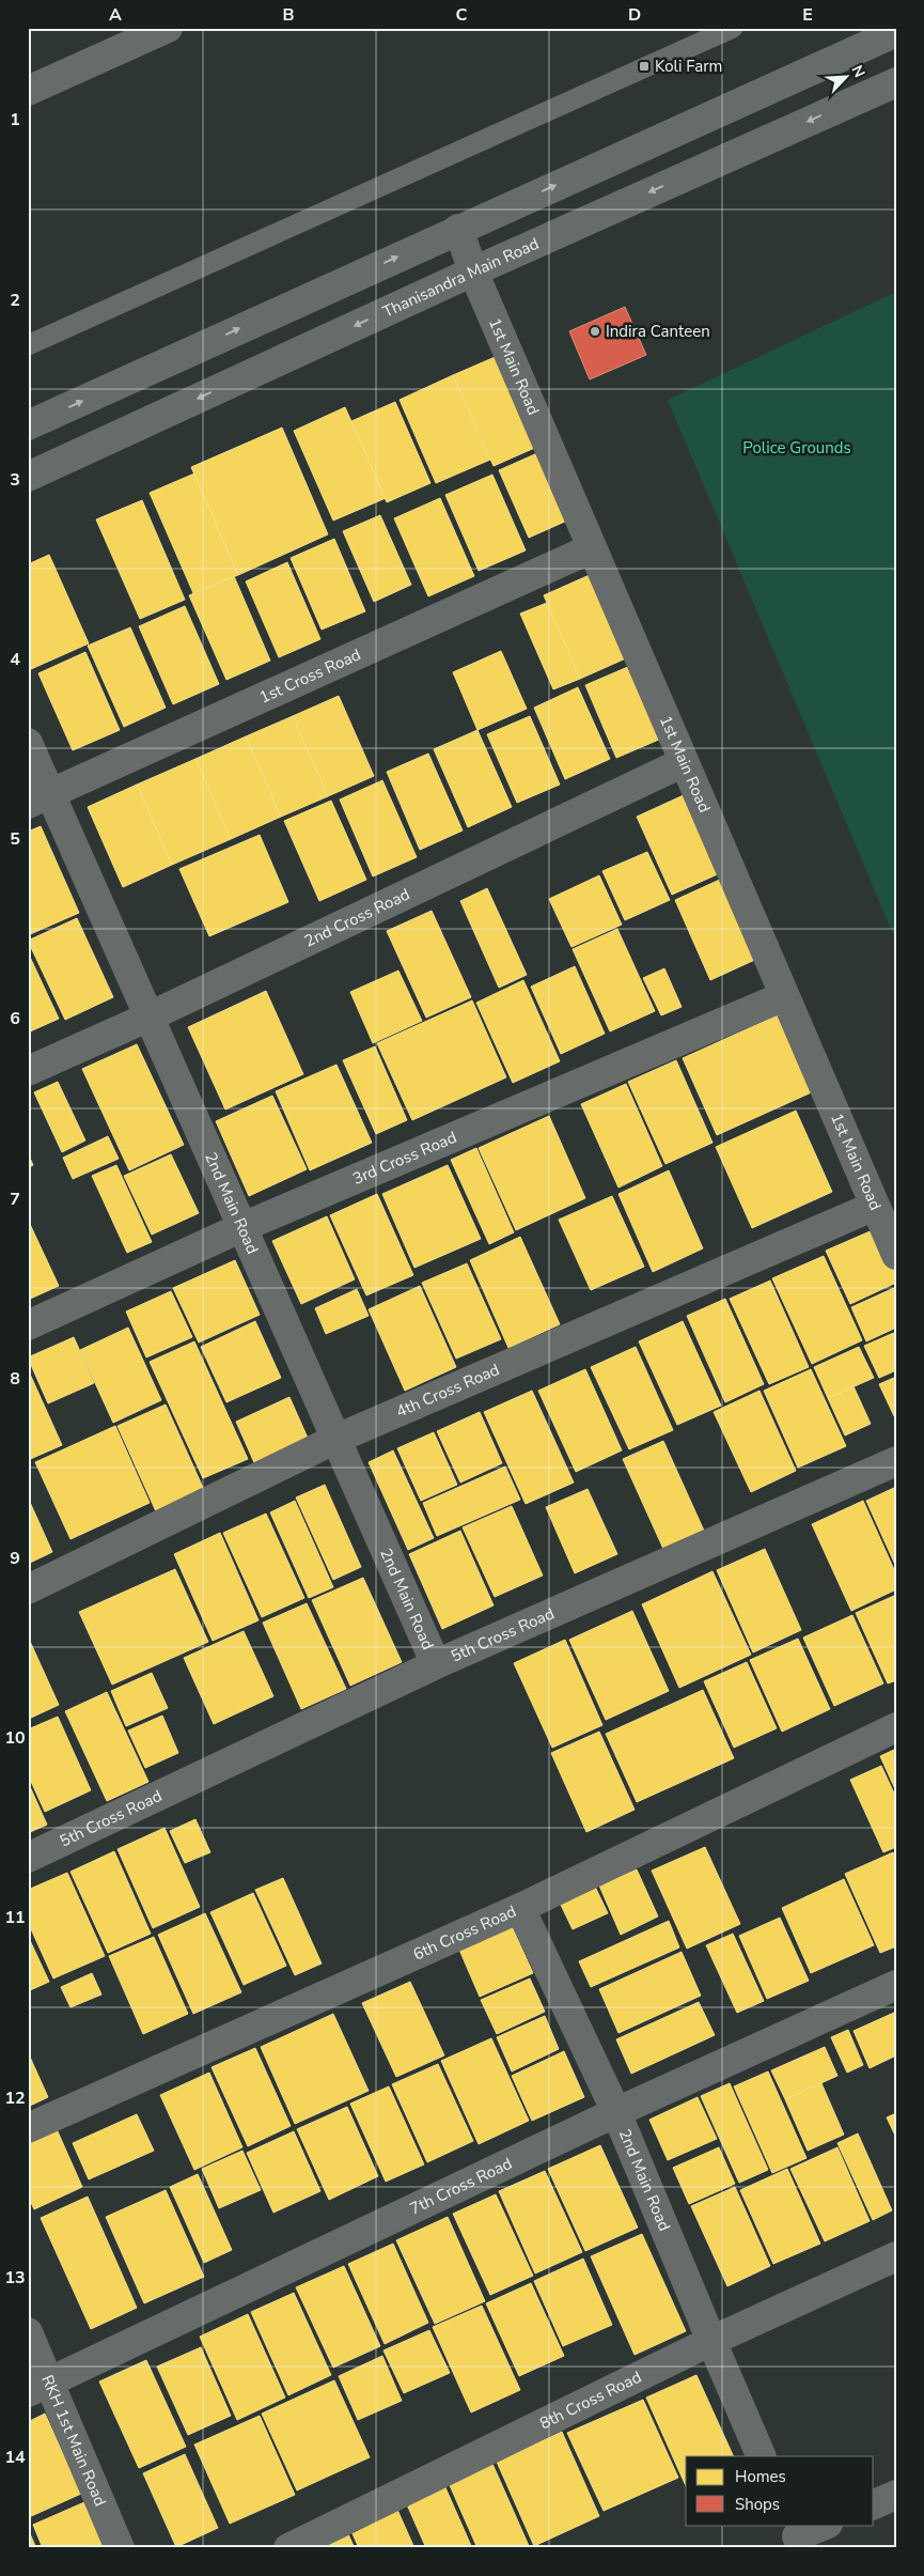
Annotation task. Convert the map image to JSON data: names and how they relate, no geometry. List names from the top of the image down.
{
  "streets": {
    "main road": ["Thanisandra Main Road"],
    "street": [
      "1st Main Road",
      "1st Cross Road",
      "2nd Cross Road",
      "3rd Cross Road",
      "2nd Main Road",
      "4th Cross Road",
      "5th Cross Road",
      "6th Cross Road",
      "7th Cross Road",
      "8th Cross Road",
      "RKH 1st Main Road"
    ]
  },
  "crossings": [
    ["Thanisandra Main Road", "1st Main Road"],
    ["1st Main Road", "1st Cross Road"],
    ["1st Main Road", "2nd Cross Road"],
    ["1st Main Road", "3rd Cross Road"],
    ["1st Main Road", "4th Cross Road"],
    ["1st Cross Road", "2nd Main Road"],
    ["2nd Cross Road", "2nd Main Road"],
    ["3rd Cross Road", "2nd Main Road"],
    ["2nd Main Road", "4th Cross Road"],
    ["2nd Main Road", "5th Cross Road"],
    ["2nd Main Road", "6th Cross Road"],
    ["2nd Main Road", "7th Cross Road"],
    ["2nd Main Road", "8th Cross Road"],
    ["7th Cross Road", "RKH 1st Main Road"]
  ],
  "parks": ["Police Grounds"],
  "places": {
    "transit": ["Koli Farm"],
    "other": ["Indira Canteen"]
  },
  "legend": ["Homes", "Shops"],
  "north": "top right",
  "grid": {
    "columns": [
      "A",
      "B",
      "C",
      "D",
      "E"
    ],
    "rows": [
      "1",
      "2",
      "3",
      "4",
      "5",
      "6",
      "7",
      "8",
      "9",
      "10",
      "11",
      "12",
      "13",
      "14"
    ]
  }
}
